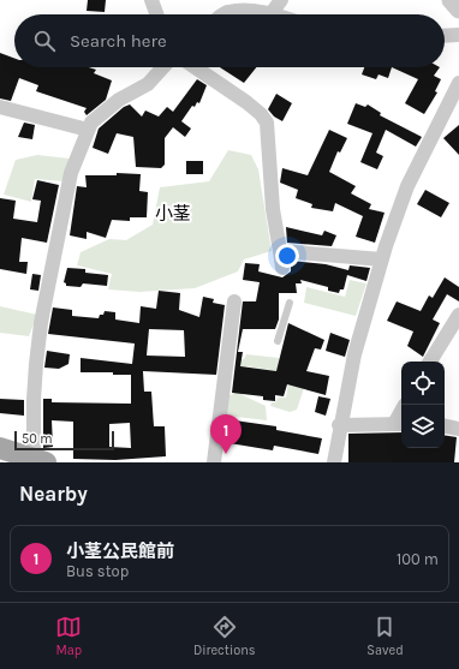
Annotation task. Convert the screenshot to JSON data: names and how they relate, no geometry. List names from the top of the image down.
{
  "districts": ["小茎"],
  "scale_bar": "50 m",
  "page": {
    "search": "Search here",
    "pins": "1",
    "scale": "50 m",
    "heading": "Nearby",
    "list": [
      {
        "mark": "1",
        "name": "小茎公民館前",
        "note": "Bus stop",
        "value": "100 m"
      }
    ],
    "nav": ["Map", "Directions", "Saved"]
  }
}
